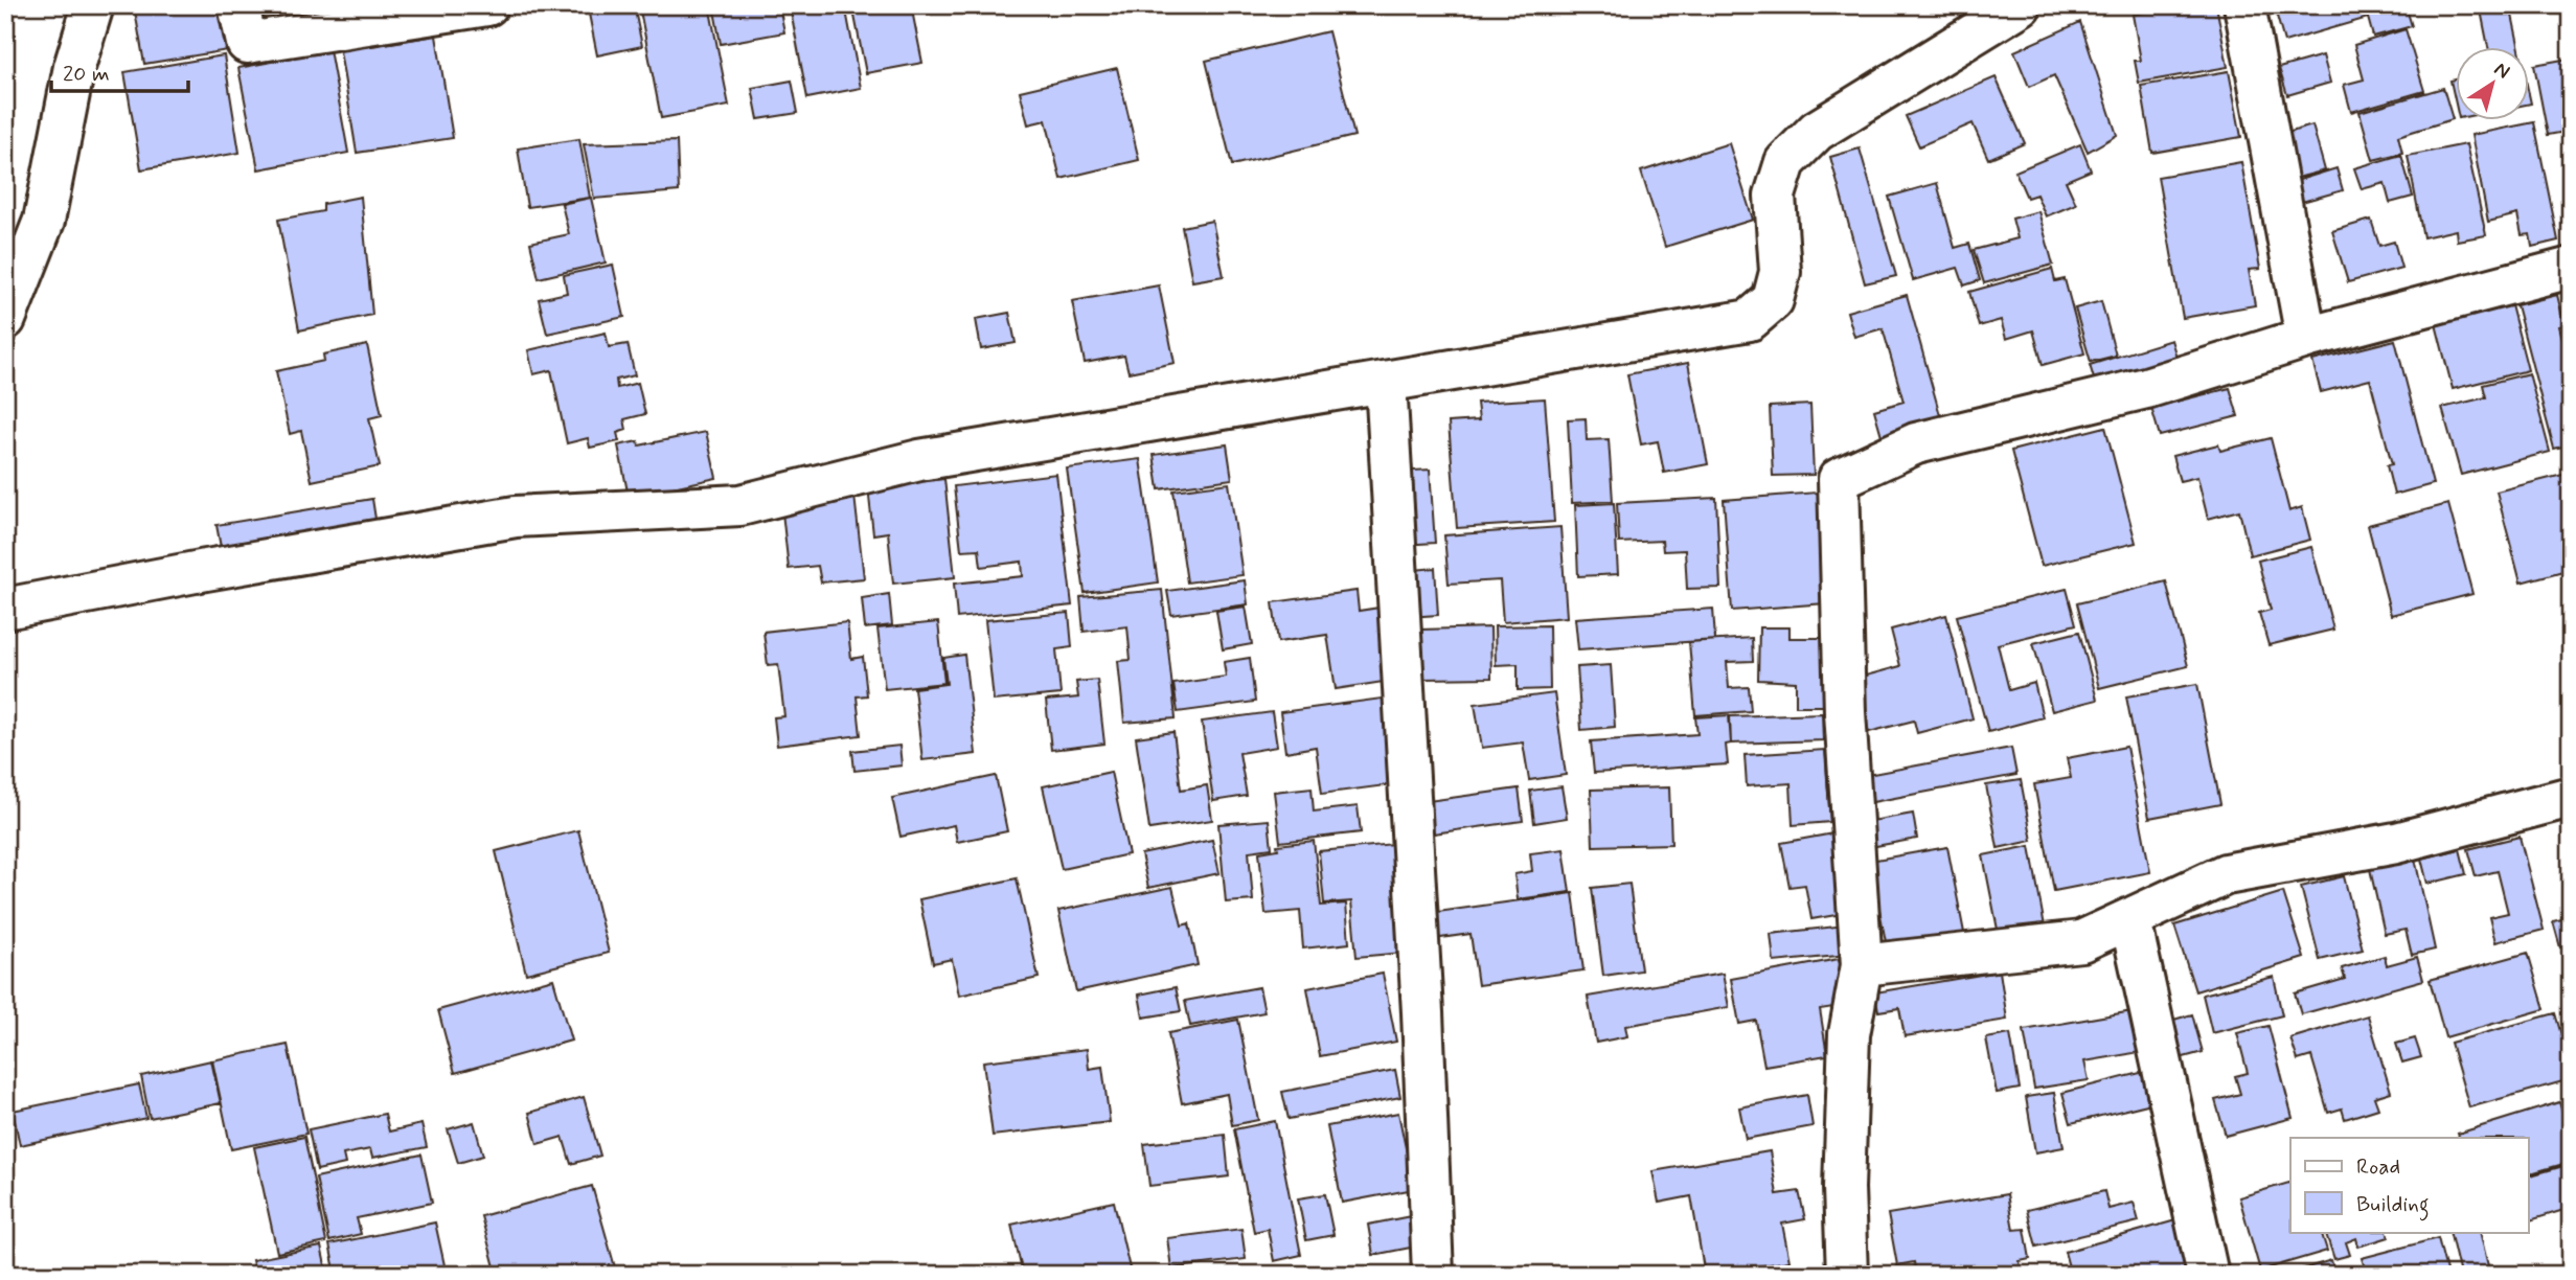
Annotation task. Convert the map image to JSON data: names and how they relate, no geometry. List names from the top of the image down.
{
  "legend": ["Road", "Building"],
  "scale_bar": "20 m",
  "north": "top right"
}
